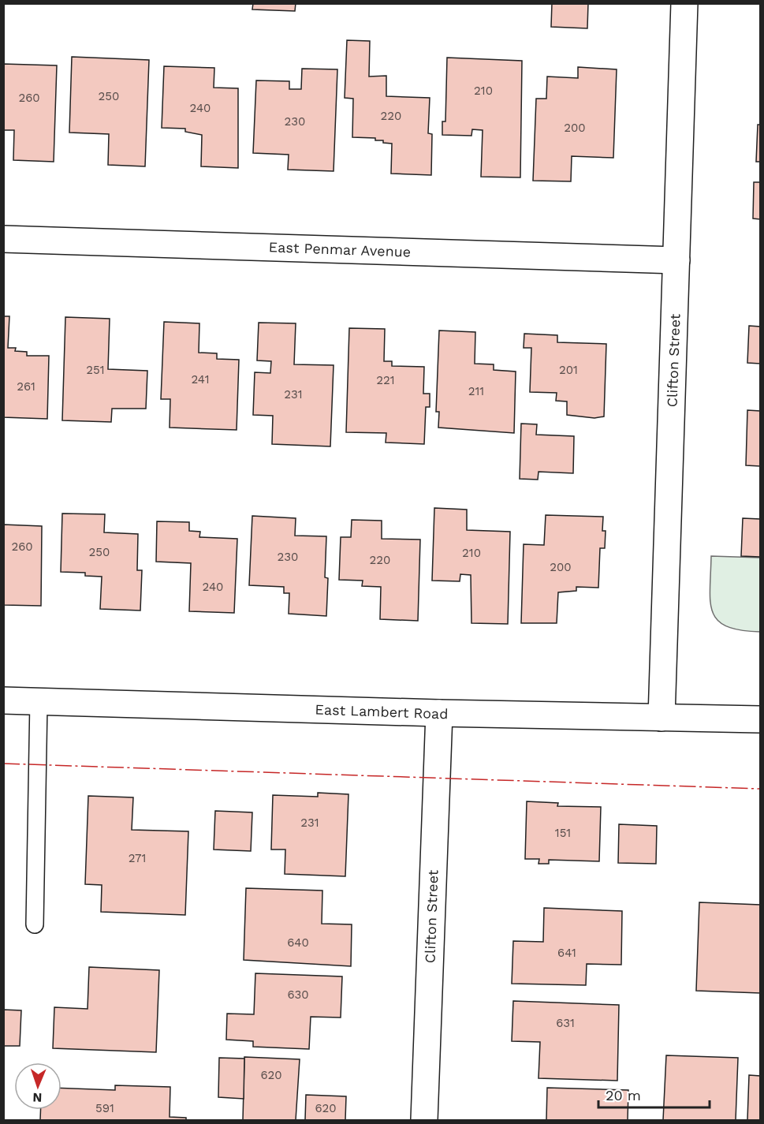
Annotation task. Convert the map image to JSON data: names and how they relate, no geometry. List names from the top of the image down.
{
  "streets": {
    "street": ["East Penmar Avenue", "Clifton Street", "East Lambert Road"]
  },
  "crossings": [
    ["East Penmar Avenue", "Clifton Street"],
    ["Clifton Street", "East Lambert Road"]
  ],
  "house_numbers": [
    "210",
    "250",
    "260",
    "240",
    "220",
    "230",
    "200",
    "251",
    "201",
    "241",
    "221",
    "261",
    "211",
    "231",
    "260",
    "250",
    "210",
    "230",
    "220",
    "200",
    "240",
    "231",
    "151",
    "271",
    "640",
    "641",
    "630",
    "631",
    "620",
    "591",
    "620"
  ],
  "scale_bar": "20 m",
  "north": "bottom"
}
